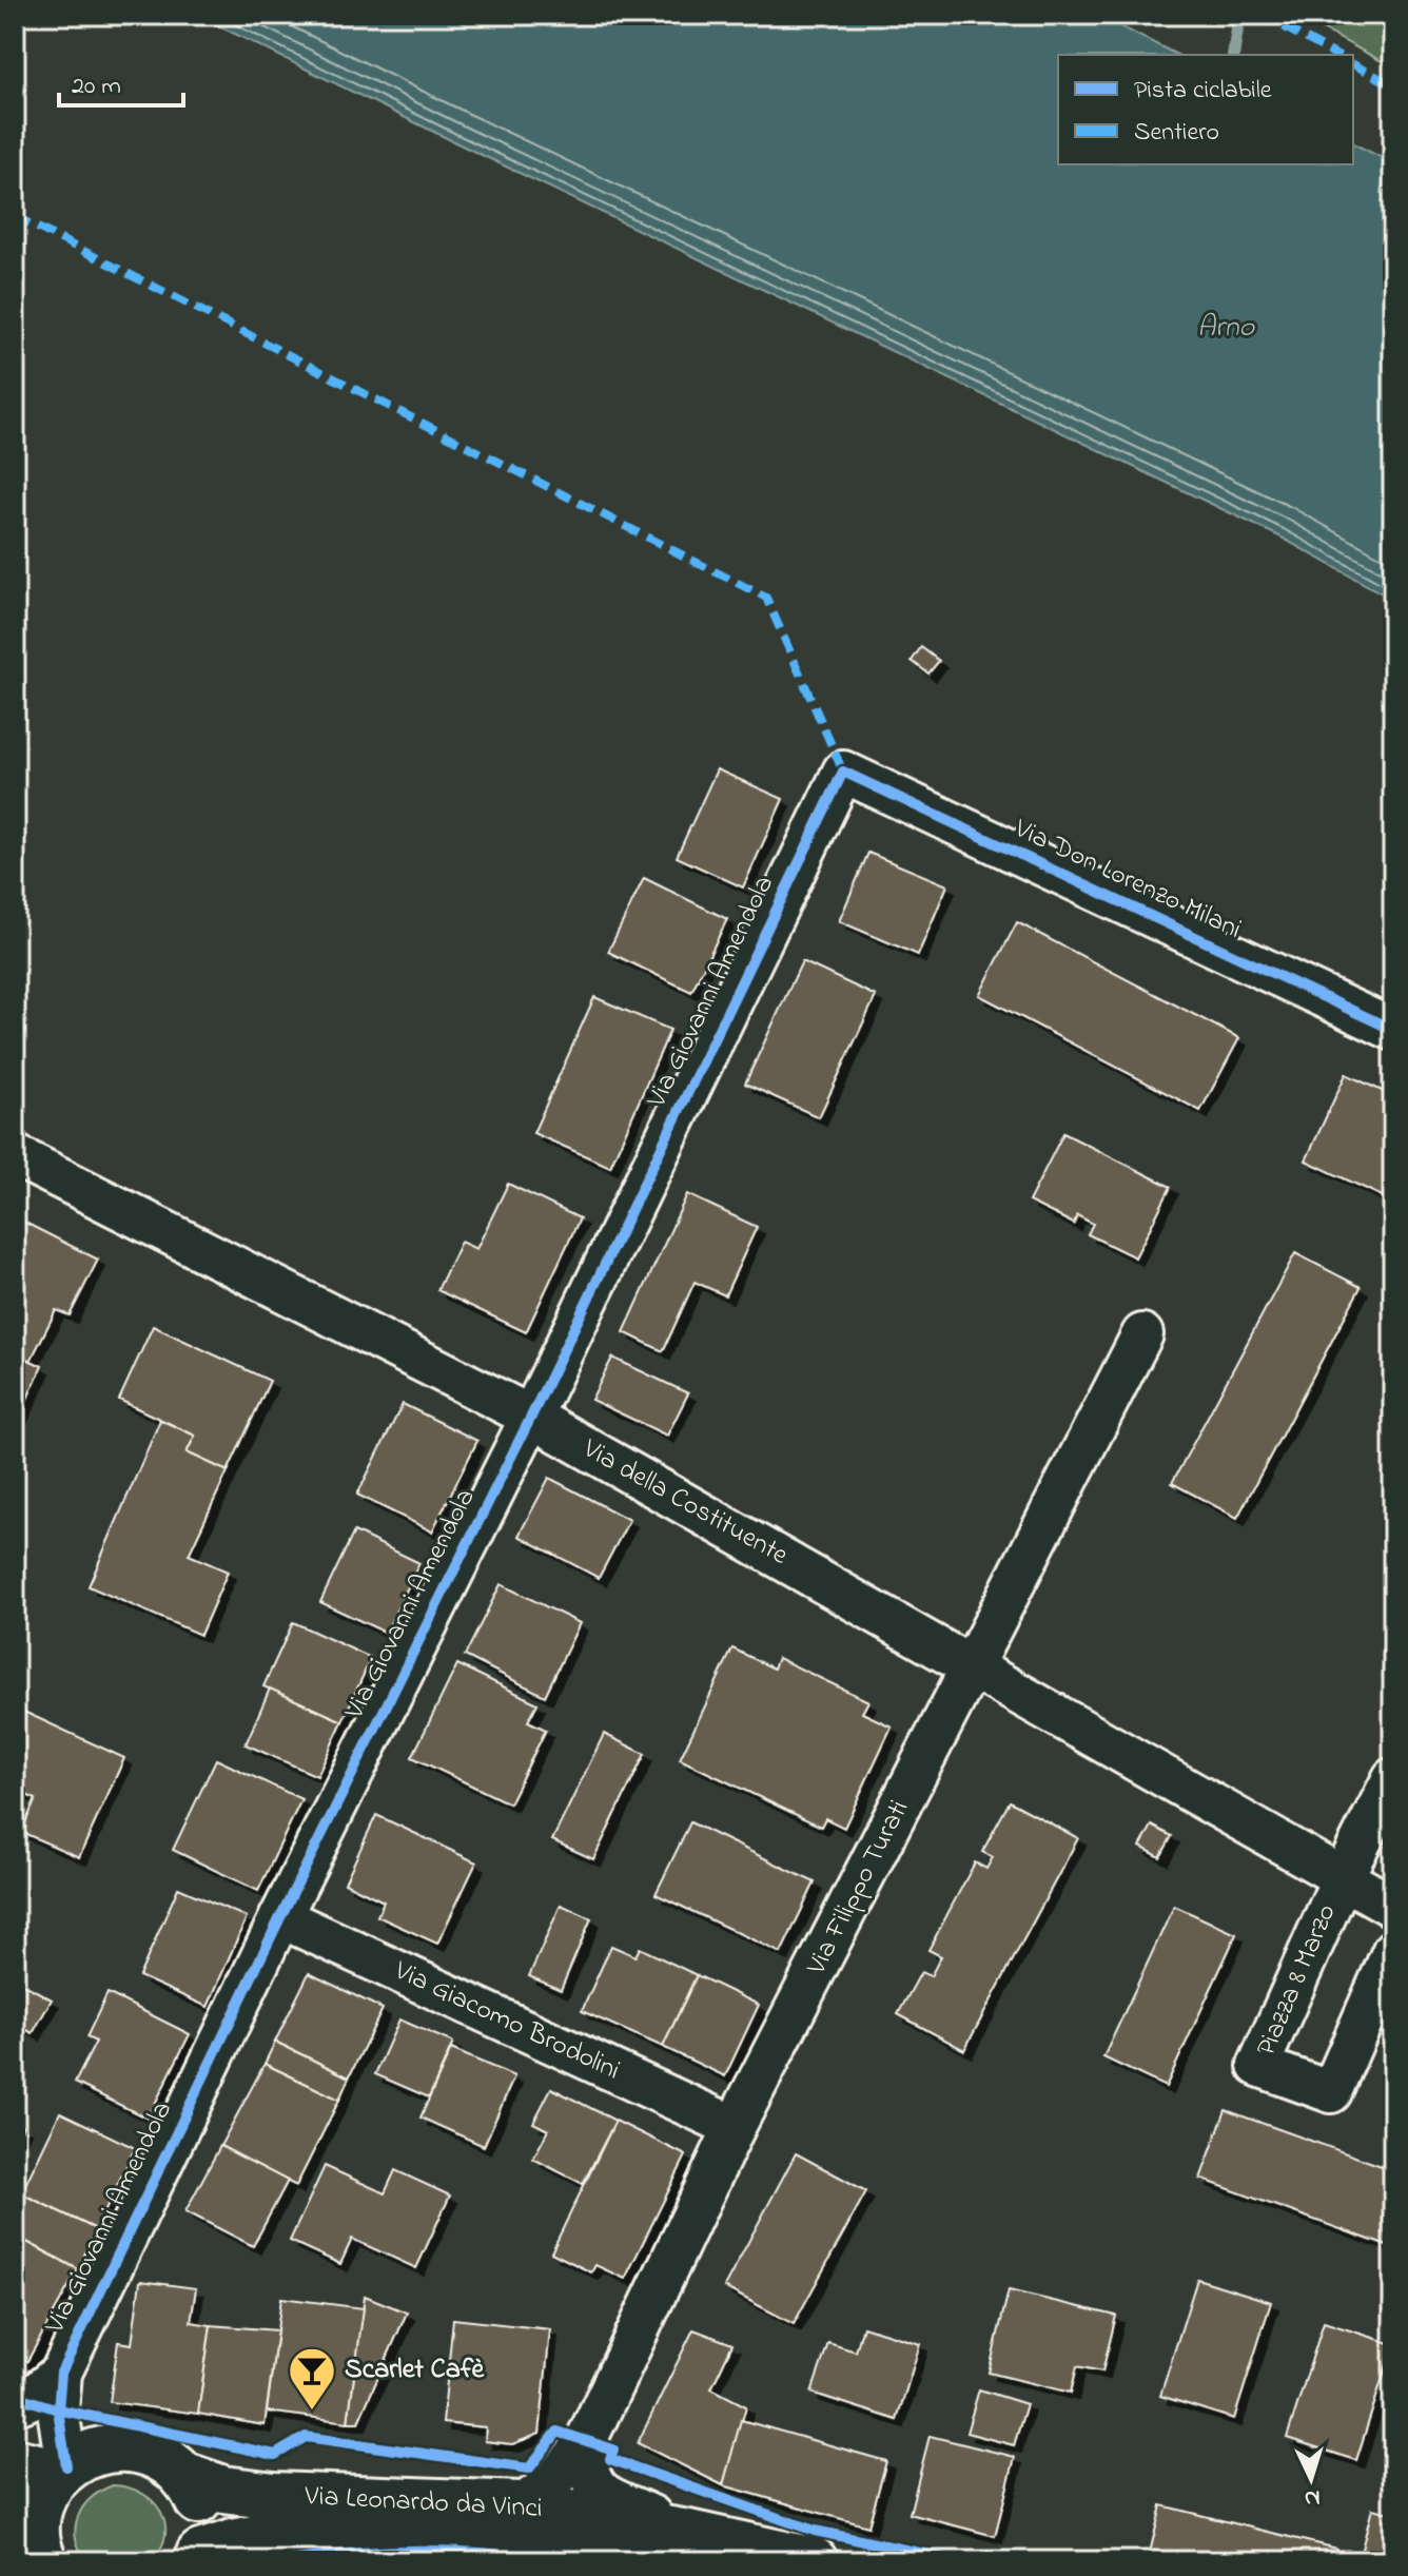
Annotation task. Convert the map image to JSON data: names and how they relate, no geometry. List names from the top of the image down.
{
  "streets": {
    "main road": ["Via Leonardo da Vinci"],
    "street": [
      "Via Don Lorenzo Milani",
      "Via Giovanni Amendola",
      "Via della Costituente",
      "Via Filippo Turati",
      "Piazza 8 Marzo",
      "Via Giacomo Brodolini"
    ]
  },
  "crossings": [
    ["Via Don Lorenzo Milani", "Via Giovanni Amendola"],
    ["Via Giovanni Amendola", "Via della Costituente"],
    ["Via Giovanni Amendola", "Via Giacomo Brodolini"],
    ["Via Giovanni Amendola", "Via Leonardo da Vinci"],
    ["Via della Costituente", "Via Filippo Turati"],
    ["Via della Costituente", "Piazza 8 Marzo"],
    ["Via Filippo Turati", "Via Giacomo Brodolini"],
    ["Via Filippo Turati", "Via Leonardo da Vinci"]
  ],
  "water": ["Arno"],
  "places": {
    "bar": ["Scarlet Cafè"]
  },
  "legend": ["Pista ciclabile", "Sentiero"],
  "scale_bar": "20 m",
  "north": "bottom"
}
